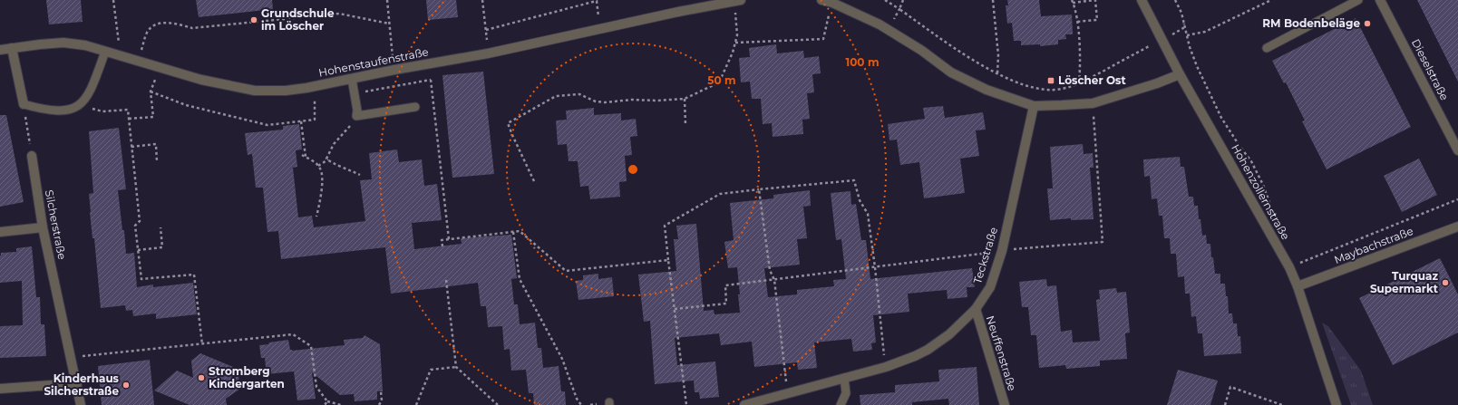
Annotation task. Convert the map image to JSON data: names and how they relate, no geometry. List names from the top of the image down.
{
  "streets": {
    "street": [
      "Hohenstaufenstraße",
      "Dieselstraße",
      "Hohenzollernstraße",
      "Silcherstraße",
      "Maybachstraße",
      "Teckstraße",
      "Neuffenstraße"
    ]
  },
  "crossings": [
    ["Hohenzollernstraße", "Maybachstraße"],
    ["Teckstraße", "Neuffenstraße"]
  ],
  "places": {
    "other": [
      "Grundschule im Löscher",
      "RM Bodenbeläge",
      "Turquaz Supermarkt",
      "Stromberg Kindergarten",
      "Kinderhaus Silcherstraße"
    ],
    "transit": ["Löscher Ost"]
  },
  "rings": ["100 m", "50 m"]
}
